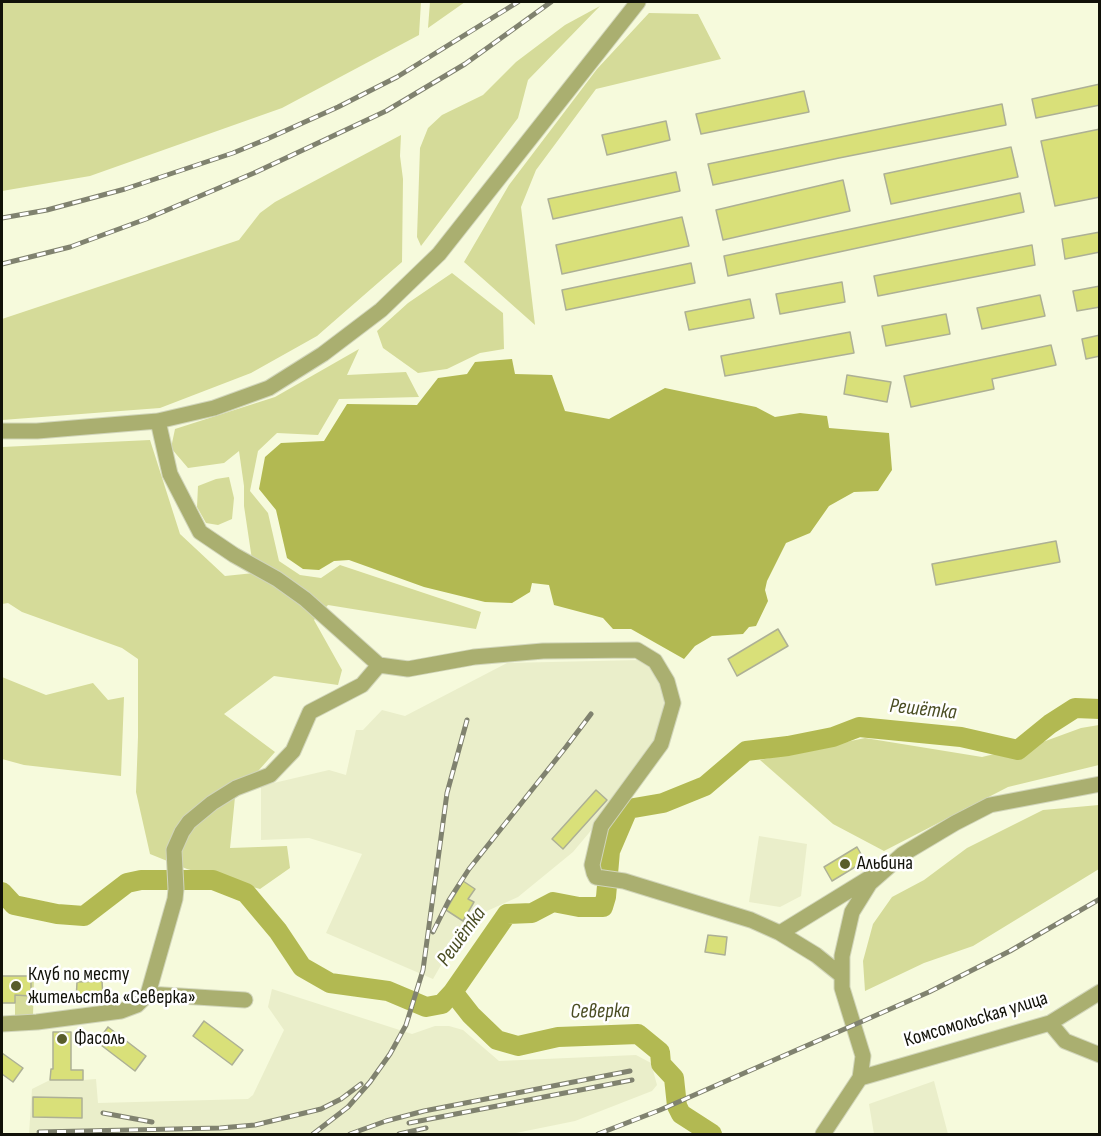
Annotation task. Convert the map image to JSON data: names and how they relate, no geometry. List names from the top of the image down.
{
  "streets": {
    "street": ["Комсомольская улица"]
  },
  "water": ["Решётка", "Северка"],
  "places": ["Альбина", "Клуб по месту жительства «Северка»", "Фасоль"]
}
